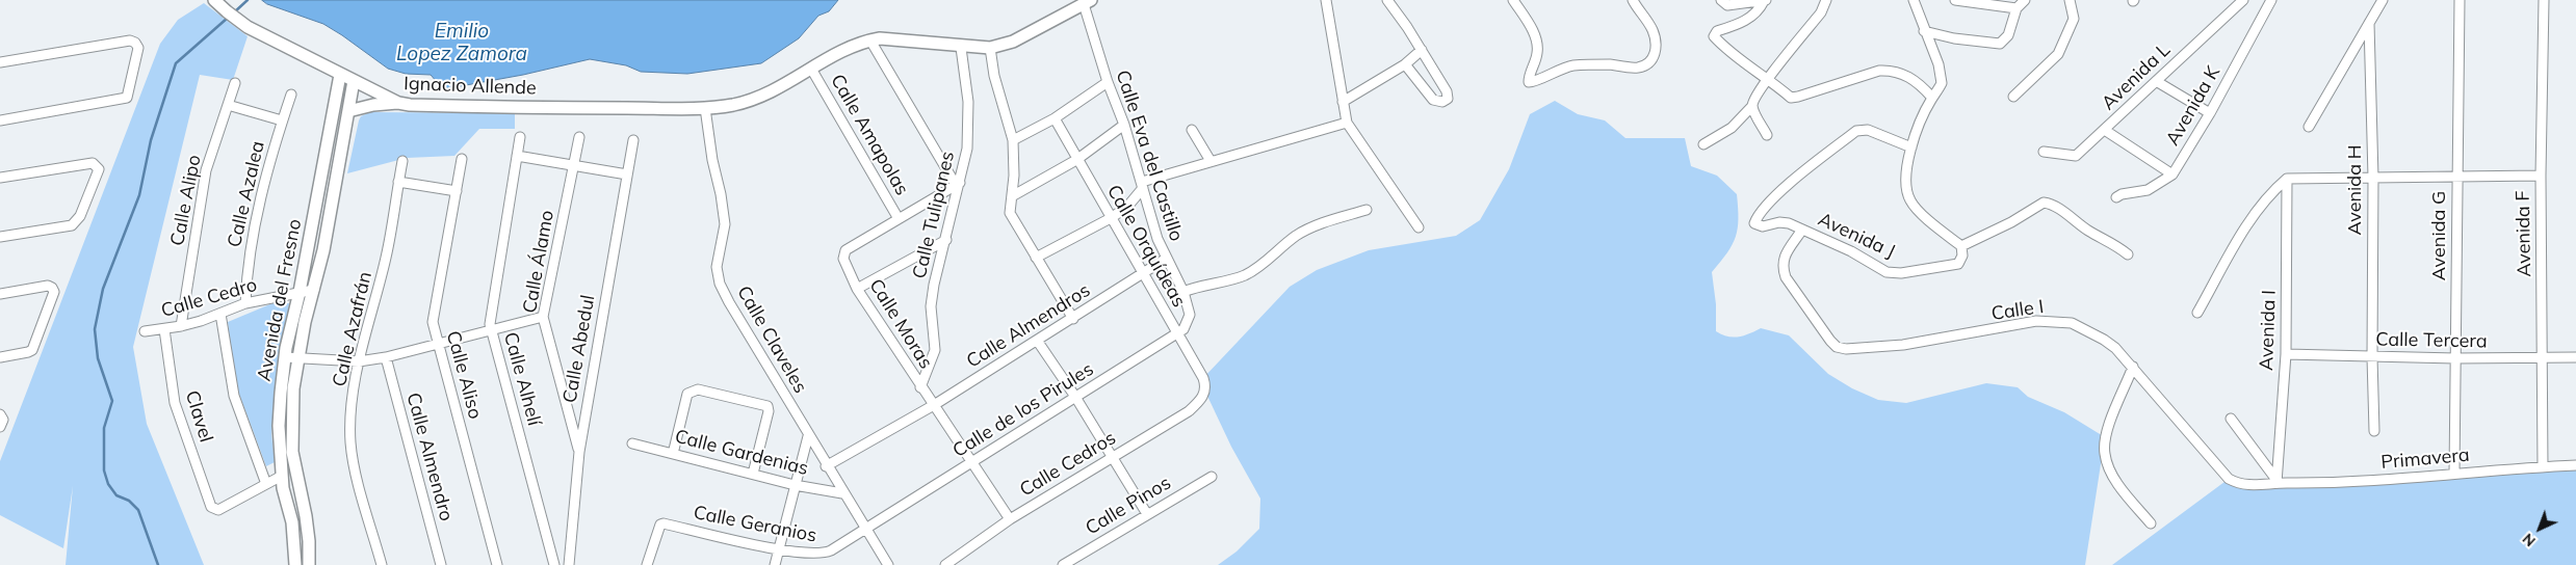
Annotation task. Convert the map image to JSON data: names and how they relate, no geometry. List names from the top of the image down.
{
  "streets": {
    "street": [
      "Avenida L",
      "Ignacio Allende",
      "Avenida K",
      "Calle Amapolas",
      "Calle Eva del Castillo",
      "Avenida H",
      "Calle Azalea",
      "Calle Alipo",
      "Calle Tulipanes",
      "Avenida F",
      "Avenida J",
      "Avenida G",
      "Calle Orquídeas",
      "Calle Álamo",
      "Calle Cedro",
      "Avenida del Fresno",
      "Calle I",
      "Calle Moras",
      "Calle Almendros",
      "Calle Azafrán",
      "Avenida I",
      "Calle Claveles",
      "Calle Tercera",
      "Calle Abedul",
      "Calle Aliso",
      "Calle Alhelí",
      "Calle de los Pirules",
      "Clavel",
      "Calle Gardenias",
      "Calle Almendro",
      "Primavera",
      "Calle Cedros",
      "Calle Pinos",
      "Calle Geranios"
    ]
  },
  "crossings": [
    ["Ignacio Allende", "Calle Amapolas"],
    ["Ignacio Allende", "Calle Eva del Castillo"],
    ["Ignacio Allende", "Calle Tulipanes"],
    ["Ignacio Allende", "Avenida del Fresno"],
    ["Ignacio Allende", "Calle Claveles"],
    ["Calle Amapolas", "Calle Moras"],
    ["Calle Eva del Castillo", "Calle Almendros"],
    ["Calle Eva del Castillo", "Calle de los Pirules"],
    ["Avenida H", "Calle Tercera"],
    ["Calle Azalea", "Calle Cedro"],
    ["Calle Alipo", "Calle Cedro"],
    ["Calle Tulipanes", "Calle Moras"],
    ["Avenida F", "Calle Tercera"],
    ["Avenida F", "Primavera"],
    ["Avenida J", "Calle I"],
    ["Avenida G", "Calle Tercera"],
    ["Avenida G", "Primavera"],
    ["Calle Orquídeas", "Calle Almendros"],
    ["Calle Orquídeas", "Calle de los Pirules"],
    ["Calle Orquídeas", "Calle Cedros"],
    ["Calle Álamo", "Calle Abedul"],
    ["Calle Cedro", "Avenida del Fresno"],
    ["Calle Cedro", "Clavel"],
    ["Calle I", "Avenida I"],
    ["Calle I", "Primavera"],
    ["Calle Moras", "Calle Almendros"],
    ["Calle Moras", "Calle de los Pirules"],
    ["Calle Moras", "Calle Cedros"],
    ["Calle Almendros", "Calle Claveles"],
    ["Avenida I", "Calle Tercera"],
    ["Avenida I", "Primavera"],
    ["Calle Claveles", "Calle de los Pirules"],
    ["Calle Claveles", "Calle Gardenias"],
    ["Calle Claveles", "Calle Geranios"],
    ["Calle de los Pirules", "Calle Geranios"]
  ],
  "water": ["Emilio Lopez Zamora"],
  "north": "bottom left"
}
